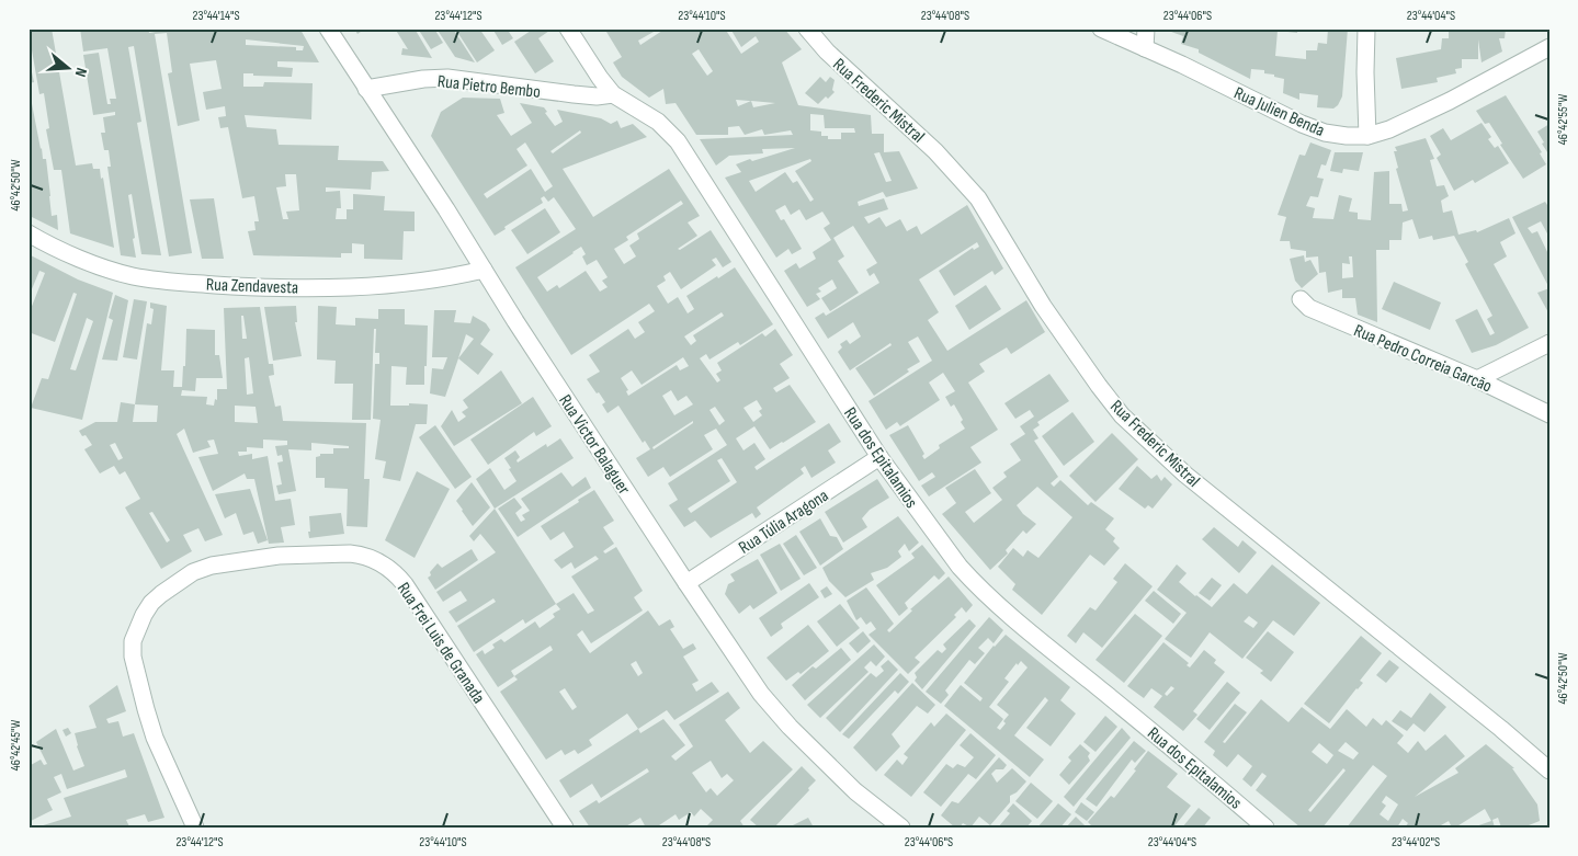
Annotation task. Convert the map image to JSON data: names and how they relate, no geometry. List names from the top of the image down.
{
  "streets": {
    "street": [
      "Rua Pietro Bembo",
      "Rua Frederic Mistral",
      "Rua Julien Benda",
      "Rua Zendavesta",
      "Rua Pedro Correia Garcão",
      "Rua Victor Balaguer",
      "Rua dos Epitalamios",
      "Rua Túlia Aragona",
      "Rua Frei Luis de Granada"
    ]
  },
  "crossings": [
    ["Rua Pietro Bembo", "Rua Victor Balaguer"],
    ["Rua Pietro Bembo", "Rua dos Epitalamios"],
    ["Rua Zendavesta", "Rua Victor Balaguer"],
    ["Rua Victor Balaguer", "Rua Túlia Aragona"],
    ["Rua dos Epitalamios", "Rua Túlia Aragona"]
  ],
  "north": "right",
  "coordinates": [
    "23°44'14\"S",
    "23°44'12\"S",
    "23°44'10\"S",
    "23°44'08\"S",
    "23°44'06\"S",
    "23°44'04\"S",
    "46°42'55\"W",
    "46°42'50\"W",
    "46°42'45\"W",
    "23°44'02\"S"
  ]
}
